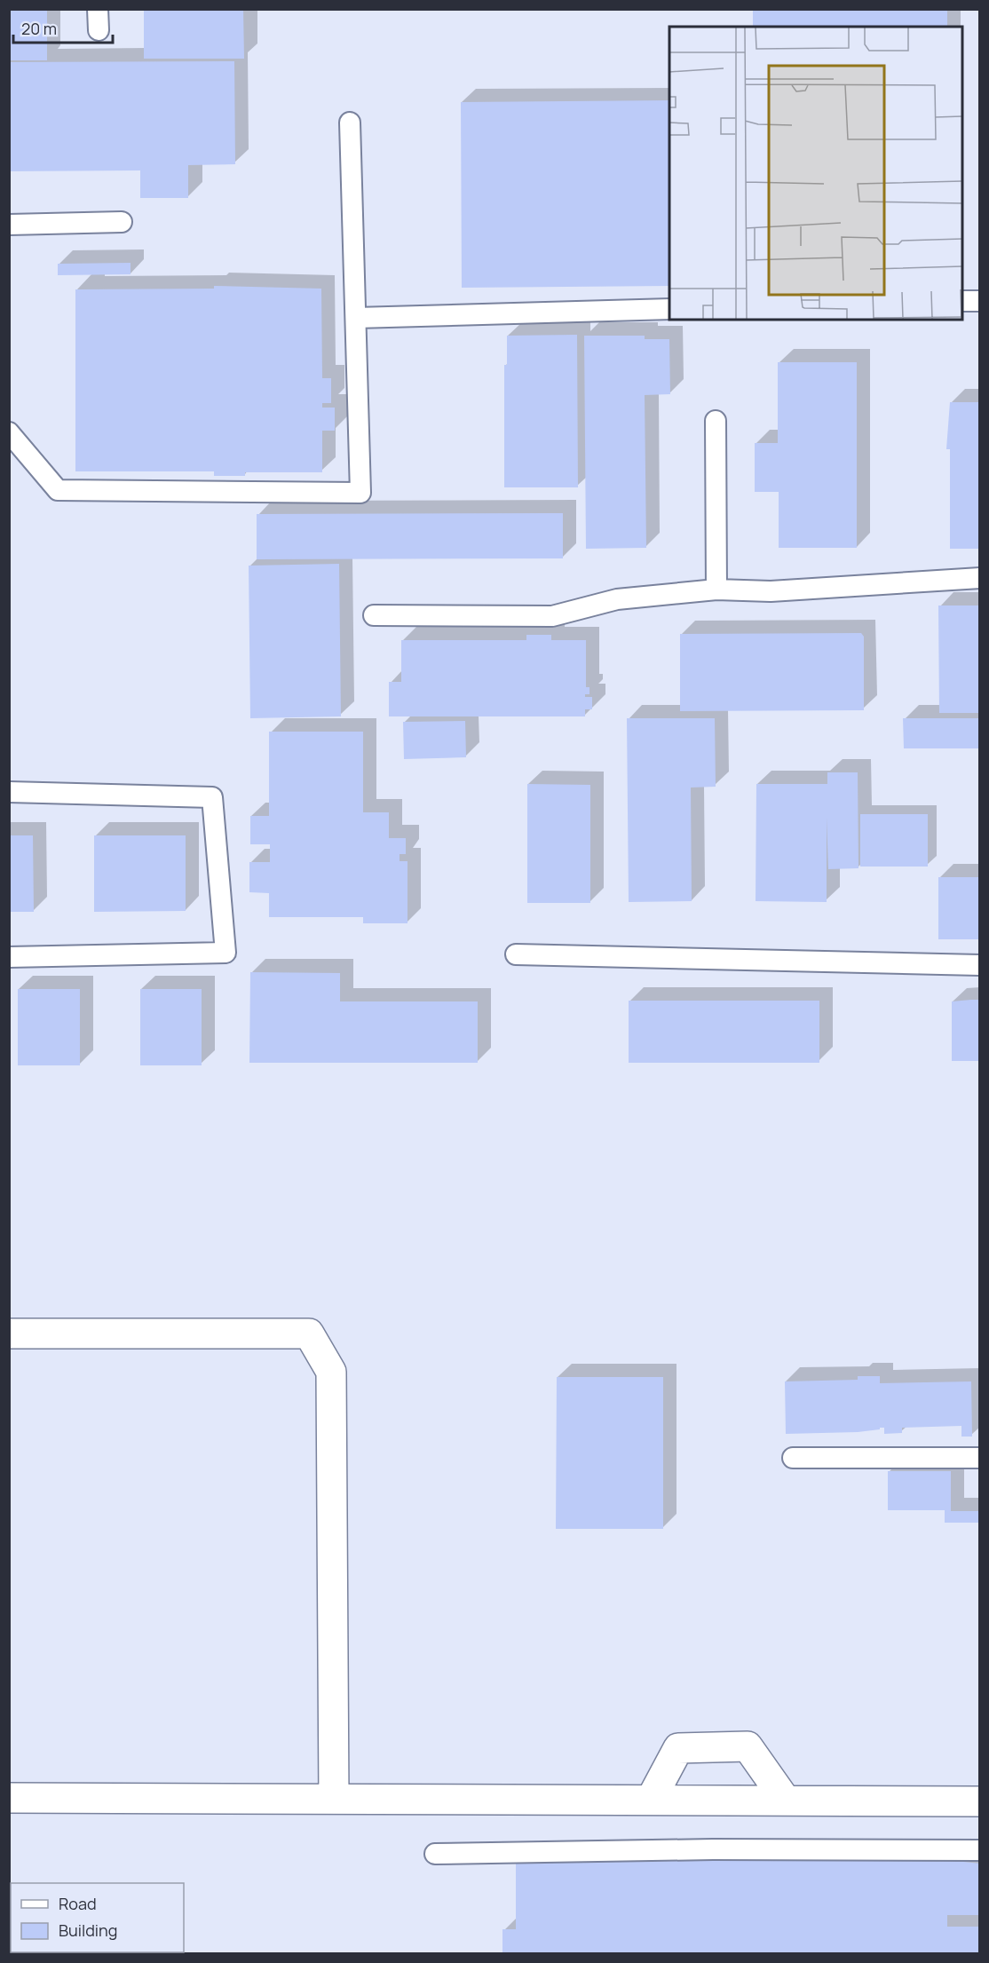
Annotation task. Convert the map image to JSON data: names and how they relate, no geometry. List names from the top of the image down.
{
  "legend": ["Road", "Building"],
  "scale_bar": "20 m"
}
